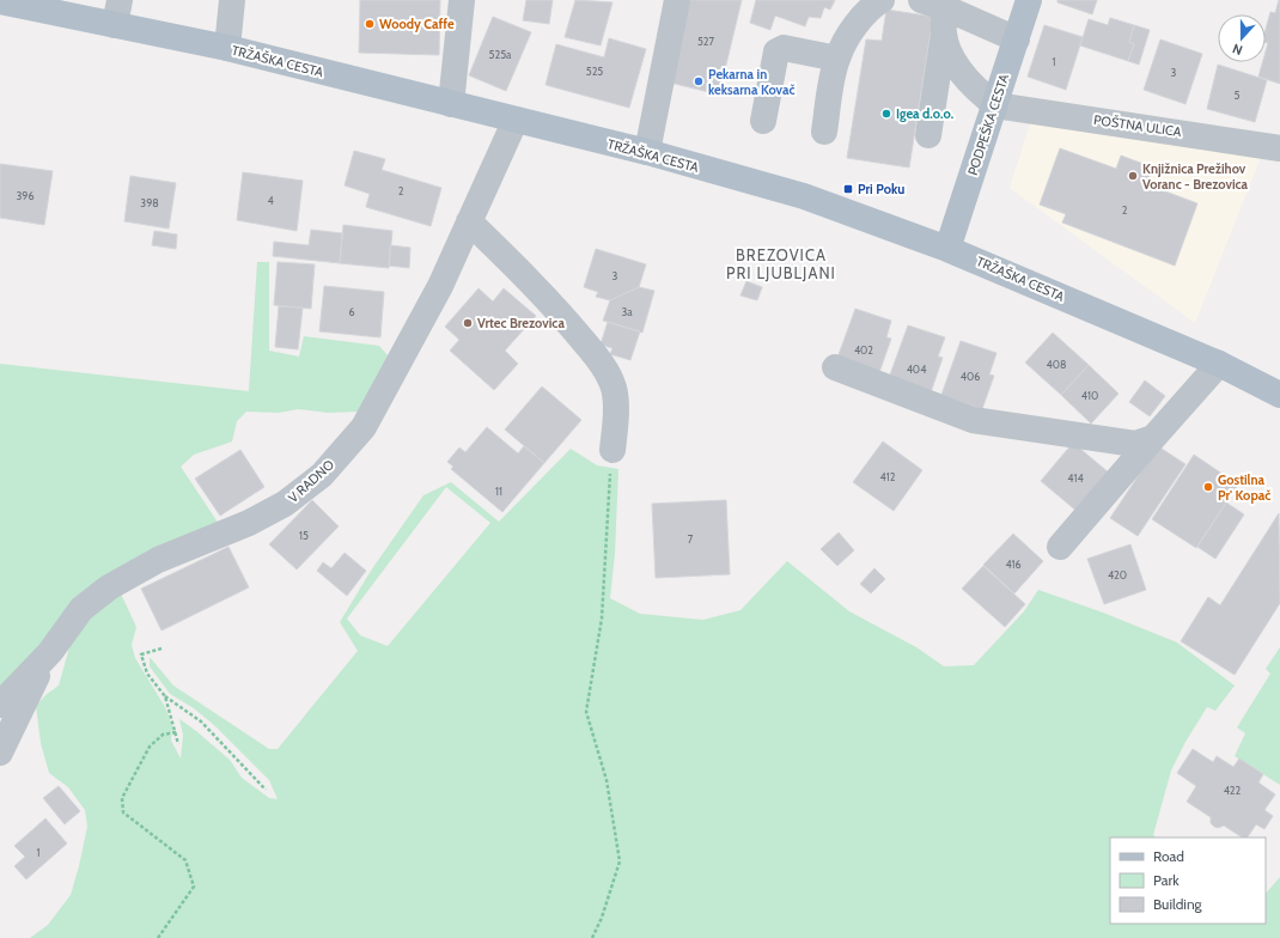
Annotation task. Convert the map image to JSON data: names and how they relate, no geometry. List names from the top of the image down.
{
  "streets": {
    "main road": ["TRŽAŠKA CESTA", "PODPEŠKA CESTA"],
    "street": ["POŠTNA ULICA", "V RADNO"]
  },
  "crossings": [
    ["TRŽAŠKA CESTA", "PODPEŠKA CESTA"],
    ["TRŽAŠKA CESTA", "V RADNO"],
    ["PODPEŠKA CESTA", "POŠTNA ULICA"]
  ],
  "districts": ["BREZOVICA PRI LJUBLJANI"],
  "places": {
    "other": [
      "Woody Caffe",
      "Pekarna in keksarna Kovač",
      "Igea d.o.o.",
      "Knjižnica Prežihov Voranc - Brezovica",
      "Vrtec Brezovica",
      "Gostilna Pr' Kopač"
    ],
    "transit": ["Pri Poku"]
  },
  "house_numbers": [
    "527",
    "525a",
    "1",
    "525",
    "3",
    "5",
    "2",
    "396",
    "4",
    "398",
    "2",
    "3",
    "6",
    "3a",
    "402",
    "408",
    "404",
    "406",
    "410",
    "412",
    "414",
    "11",
    "15",
    "7",
    "416",
    "420",
    "422",
    "1"
  ],
  "legend": ["Road", "Park", "Building"],
  "north": "bottom"
}
